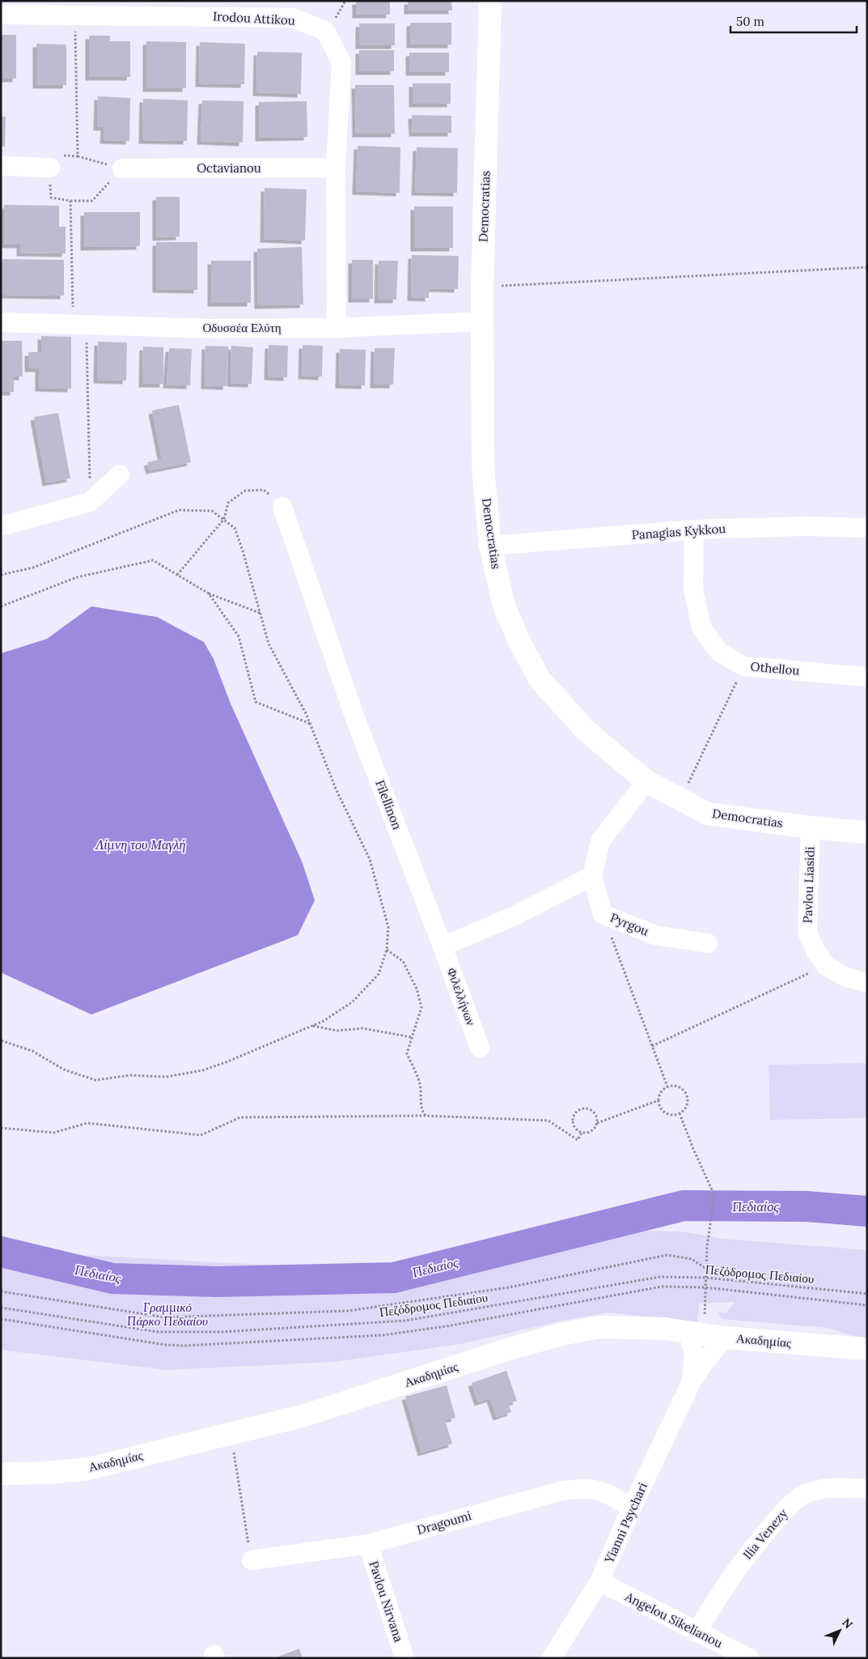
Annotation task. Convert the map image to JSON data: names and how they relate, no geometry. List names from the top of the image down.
{
  "streets": {
    "street": [
      "Irodou Attikou",
      "Octavianou",
      "Democratias",
      "Οδυσσέα Ελύτη",
      "Panagias Kykkou",
      "Othellou",
      "Filellinon",
      "Pavlou Liasidi",
      "Pyrgou",
      "Φιλελλήνων",
      "Ακαδημίας",
      "Dragoumi",
      "Yianni Psychari",
      "Ilia Venezy",
      "Pavlou Nirvana",
      "Angelou Sikelianou"
    ],
    "path": ["Πεζόδρομος Πεδιαίου"]
  },
  "crossings": [
    ["Irodou Attikou", "Octavianou"],
    ["Irodou Attikou", "Οδυσσέα Ελύτη"],
    ["Democratias", "Οδυσσέα Ελύτη"],
    ["Democratias", "Panagias Kykkou"],
    ["Democratias", "Pavlou Liasidi"],
    ["Democratias", "Pyrgou"],
    ["Panagias Kykkou", "Othellou"],
    ["Filellinon", "Φιλελλήνων"],
    ["Ακαδημίας", "Yianni Psychari"],
    ["Dragoumi", "Yianni Psychari"],
    ["Dragoumi", "Pavlou Nirvana"],
    ["Yianni Psychari", "Angelou Sikelianou"],
    ["Ilia Venezy", "Angelou Sikelianou"]
  ],
  "water": ["Λίμνη του Μαγλή", "Πεδιαίος"],
  "parks": ["Γραμμικό Πάρκο Πεδιαίου"],
  "scale_bar": "50 m",
  "north": "top right"
}
